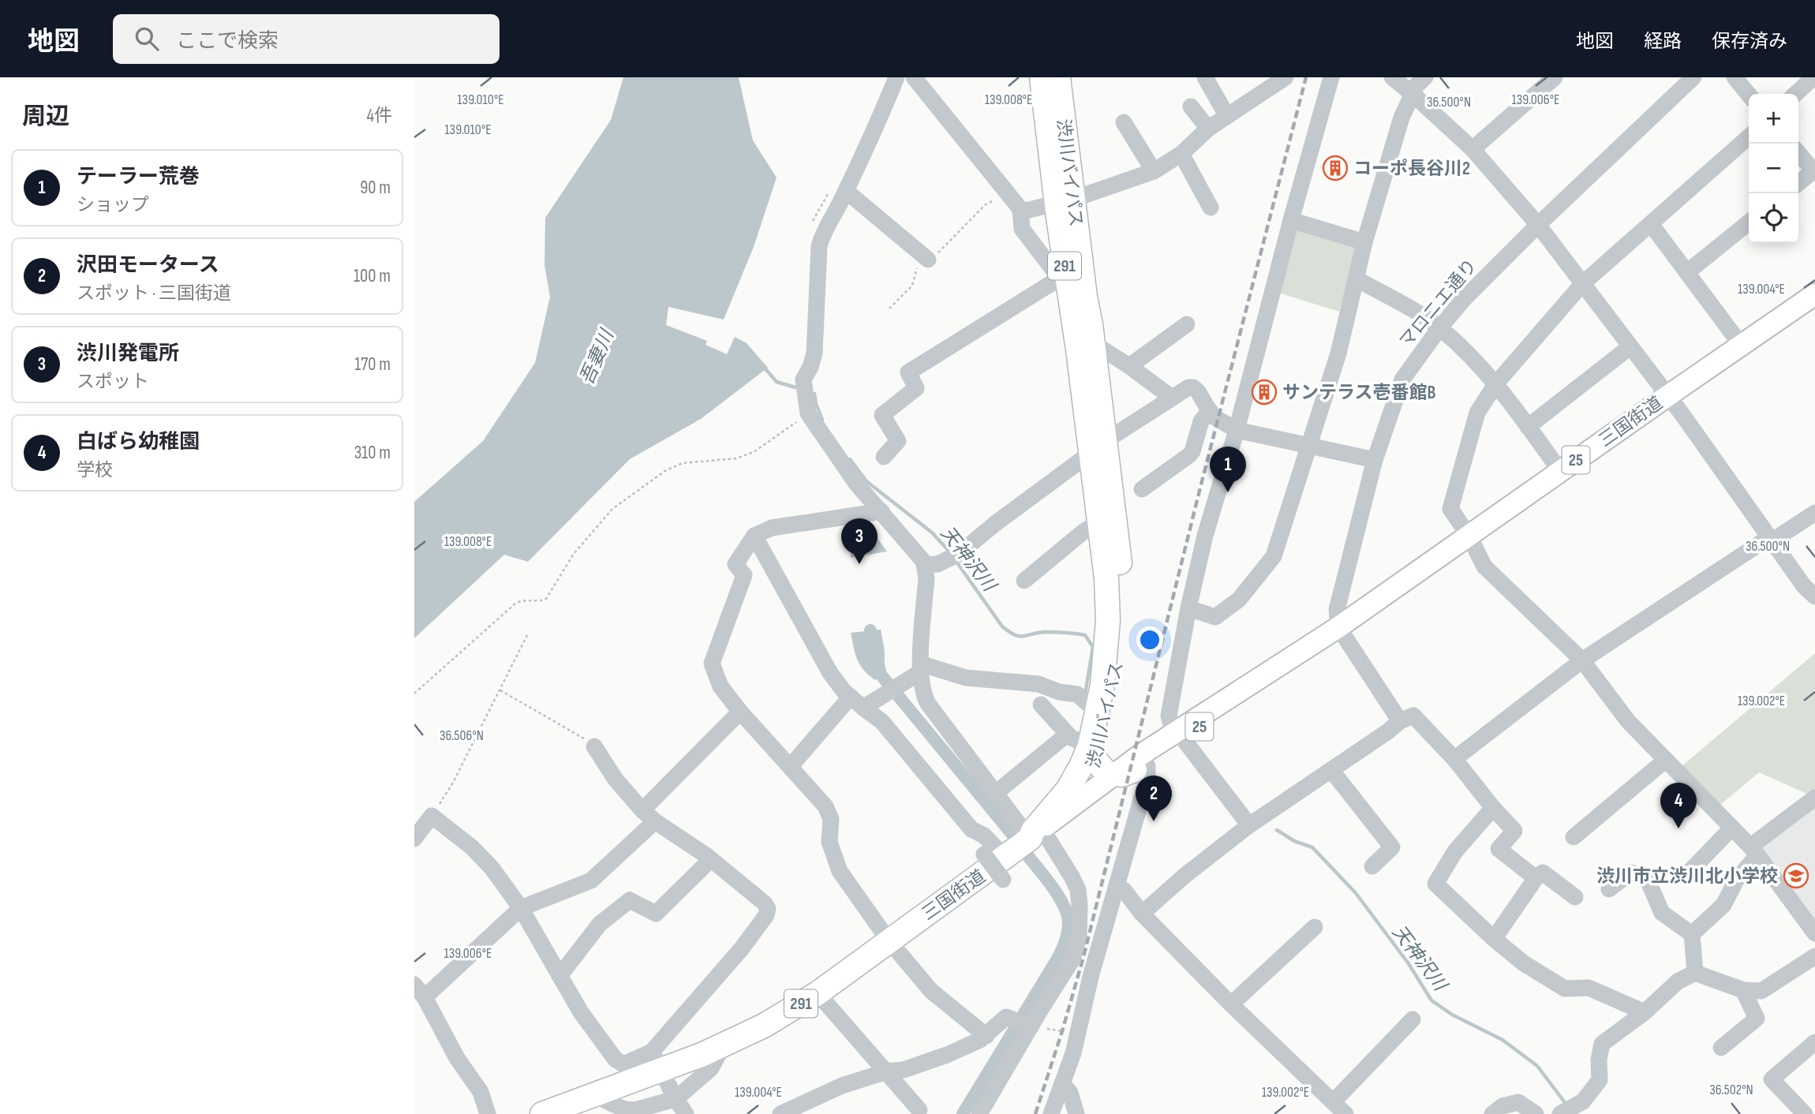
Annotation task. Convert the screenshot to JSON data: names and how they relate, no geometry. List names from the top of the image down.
{
  "streets": {
    "highway": ["渋川バイパス", "291", "三国街道"],
    "main road": ["25"],
    "street": ["マロニエ通り"]
  },
  "crossings": [
    ["渋川バイパス", "三国街道"],
    ["マロニエ通り", "三国街道"]
  ],
  "water": ["吾妻川", "天神沢川"],
  "places": {
    "building": ["コーポ長谷川2", "サンテラス壱番館B"],
    "school or university": ["渋川市立渋川北小学校"]
  },
  "page": {
    "header": "地図",
    "search": "ここで検索",
    "nav": ["地図", "経路", "保存済み"],
    "heading": ["周辺", "4件"],
    "map_buttons": ["+", "−"],
    "list": [
      {
        "mark": "1",
        "name": "テーラー荒巻",
        "note": "ショップ",
        "value": "90 m"
      },
      {
        "mark": "2",
        "name": "沢田モータース",
        "note": "スポット · 三国街道",
        "value": "100 m"
      },
      {
        "mark": "3",
        "name": "渋川発電所",
        "note": "スポット",
        "value": "170 m"
      },
      {
        "mark": "4",
        "name": "白ばら幼稚園",
        "note": "学校",
        "value": "310 m"
      }
    ],
    "pins": [
      "1",
      "3",
      "2",
      "4"
    ]
  },
  "coordinates": [
    "139.008°E",
    "139.006°E",
    "139.010°E",
    "36.500°N",
    "139.004°E",
    "139.002°E",
    "36.506°N",
    "36.502°N"
  ]
}
